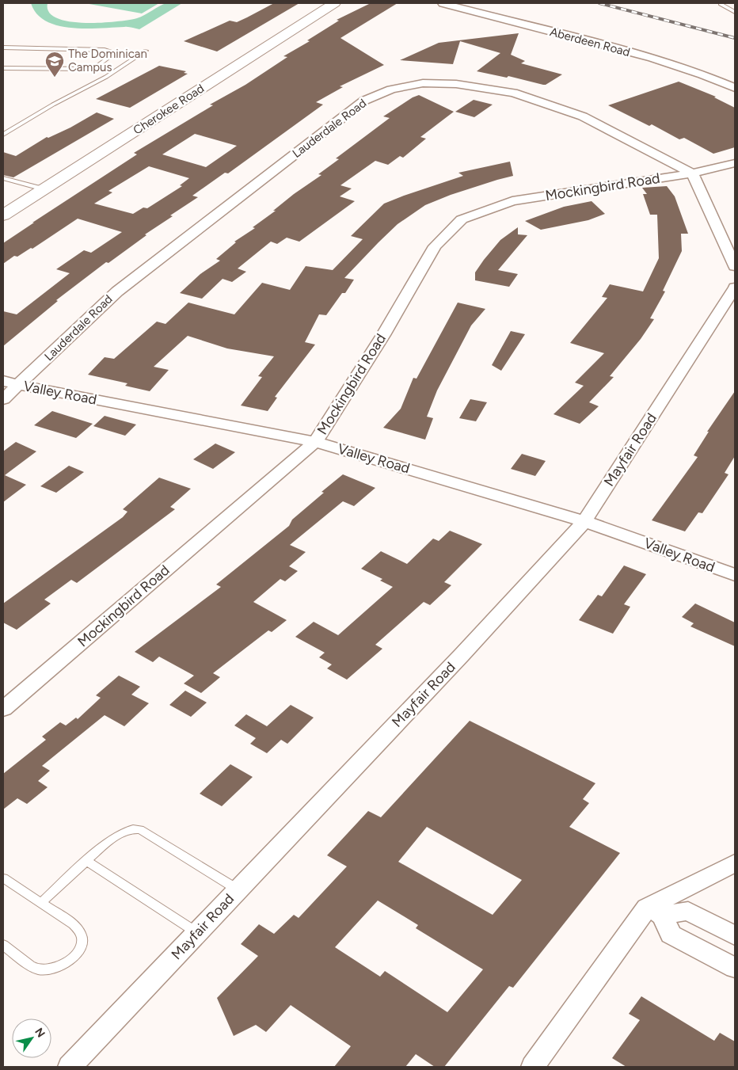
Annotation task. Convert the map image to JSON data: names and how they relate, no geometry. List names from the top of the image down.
{
  "streets": {
    "street": [
      "Aberdeen Road",
      "Cherokee Road",
      "Lauderdale Road",
      "Mockingbird Road",
      "Valley Road",
      "Mayfair Road"
    ]
  },
  "crossings": [
    ["Lauderdale Road", "Mockingbird Road"],
    ["Lauderdale Road", "Valley Road"],
    ["Mockingbird Road", "Valley Road"],
    ["Valley Road", "Mayfair Road"]
  ],
  "places": {
    "school or university": ["The Dominican Campus"]
  },
  "north": "top right"
}
